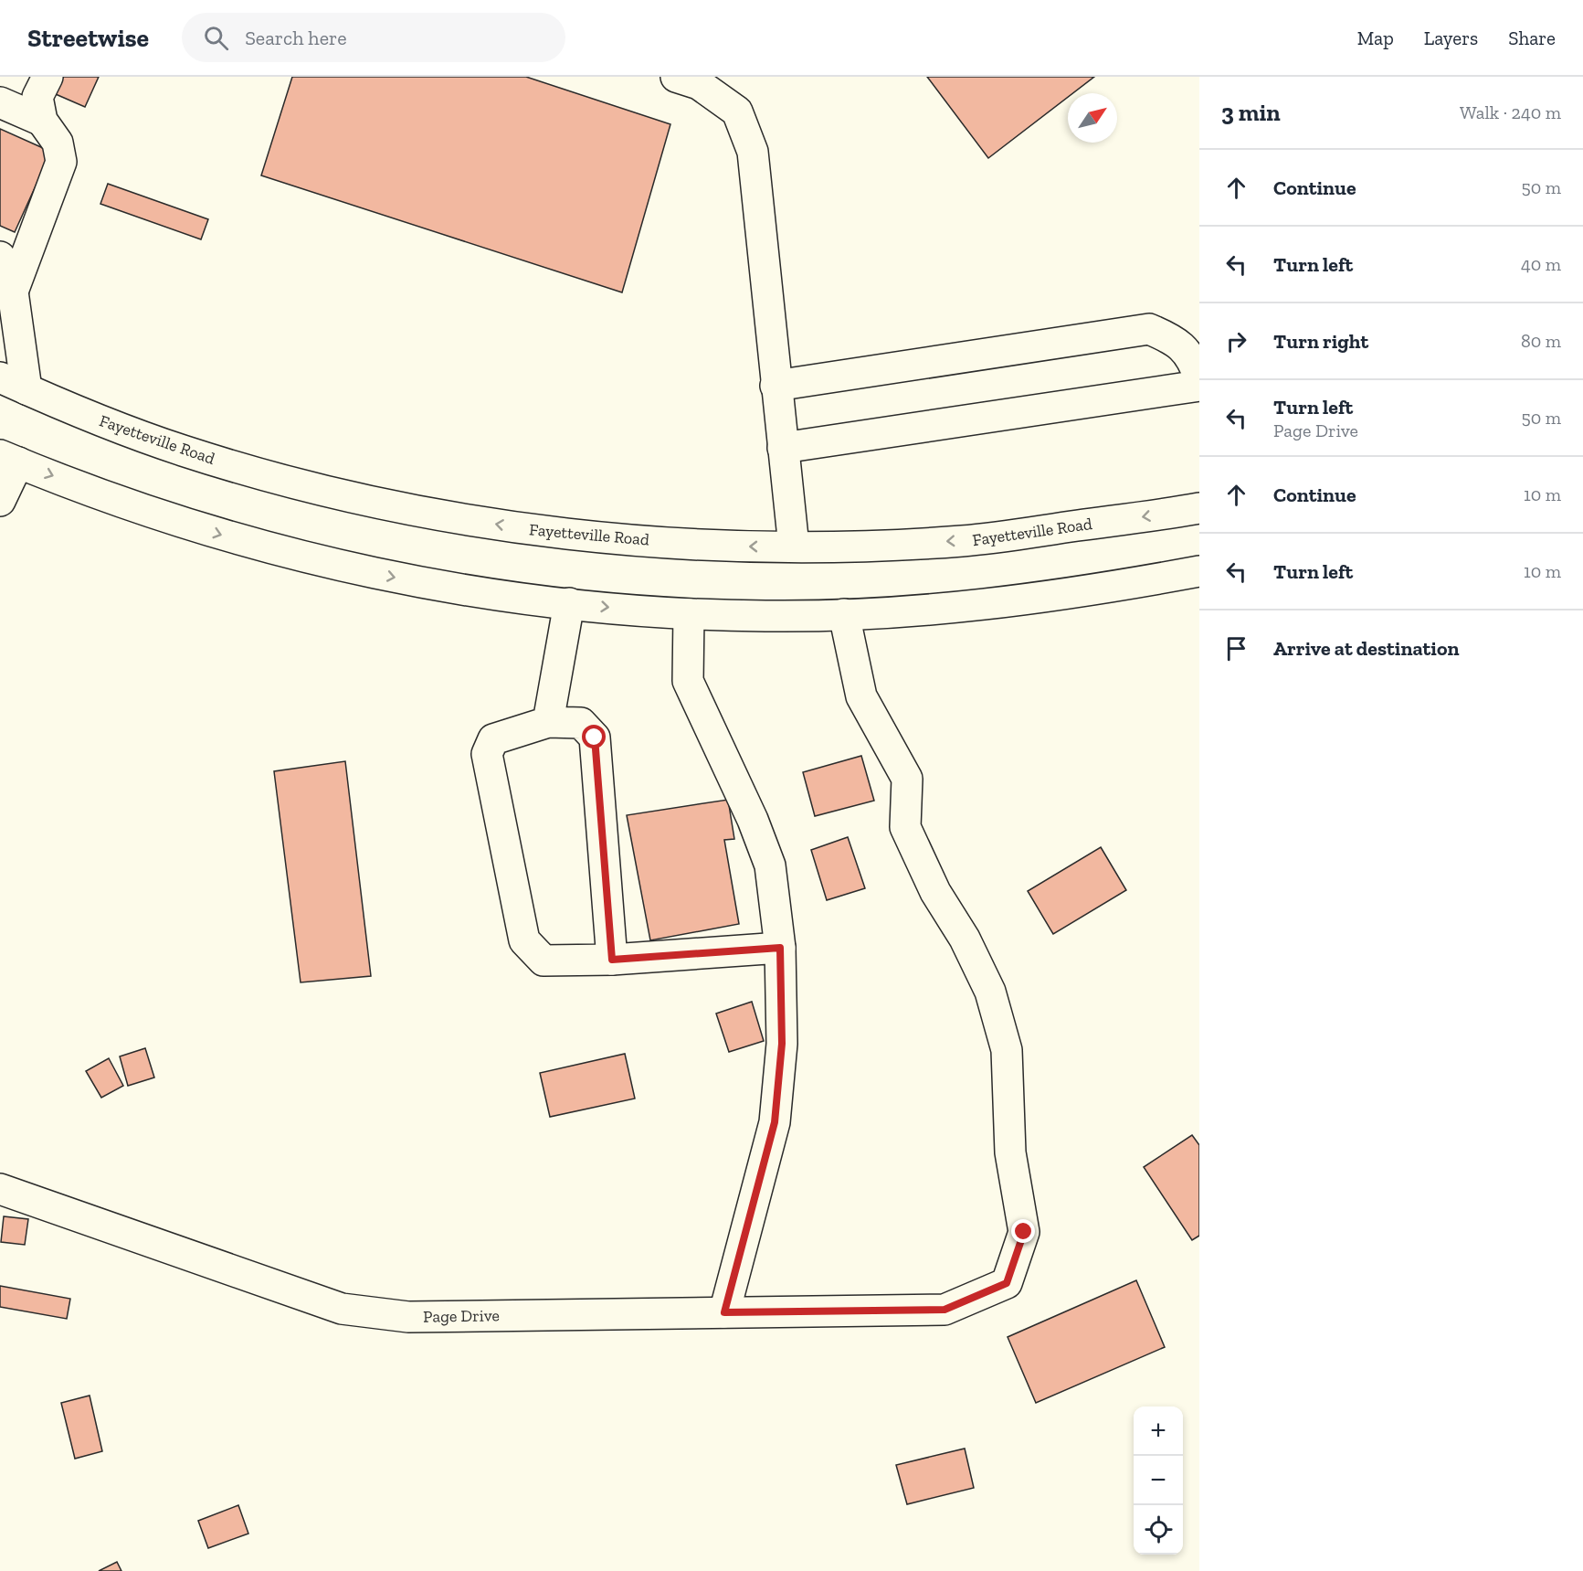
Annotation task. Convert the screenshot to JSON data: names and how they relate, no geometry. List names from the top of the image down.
{
  "streets": {
    "main road": ["Fayetteville Road", "Page Drive"]
  },
  "north": "top right",
  "page": {
    "header": "Streetwise",
    "search": "Search here",
    "nav": ["Map", "Layers", "Share"],
    "heading": ["3 min", "Walk · 240 m"],
    "list": [
      ["Continue", "50 m"],
      ["Turn left", "40 m"],
      ["Turn right", "80 m"],
      ["Turn left", "Page Drive", "50 m"],
      ["Continue", "10 m"],
      ["Turn left", "10 m"],
      "Arrive at destination"
    ],
    "map_buttons": ["+", "−"]
  }
}
